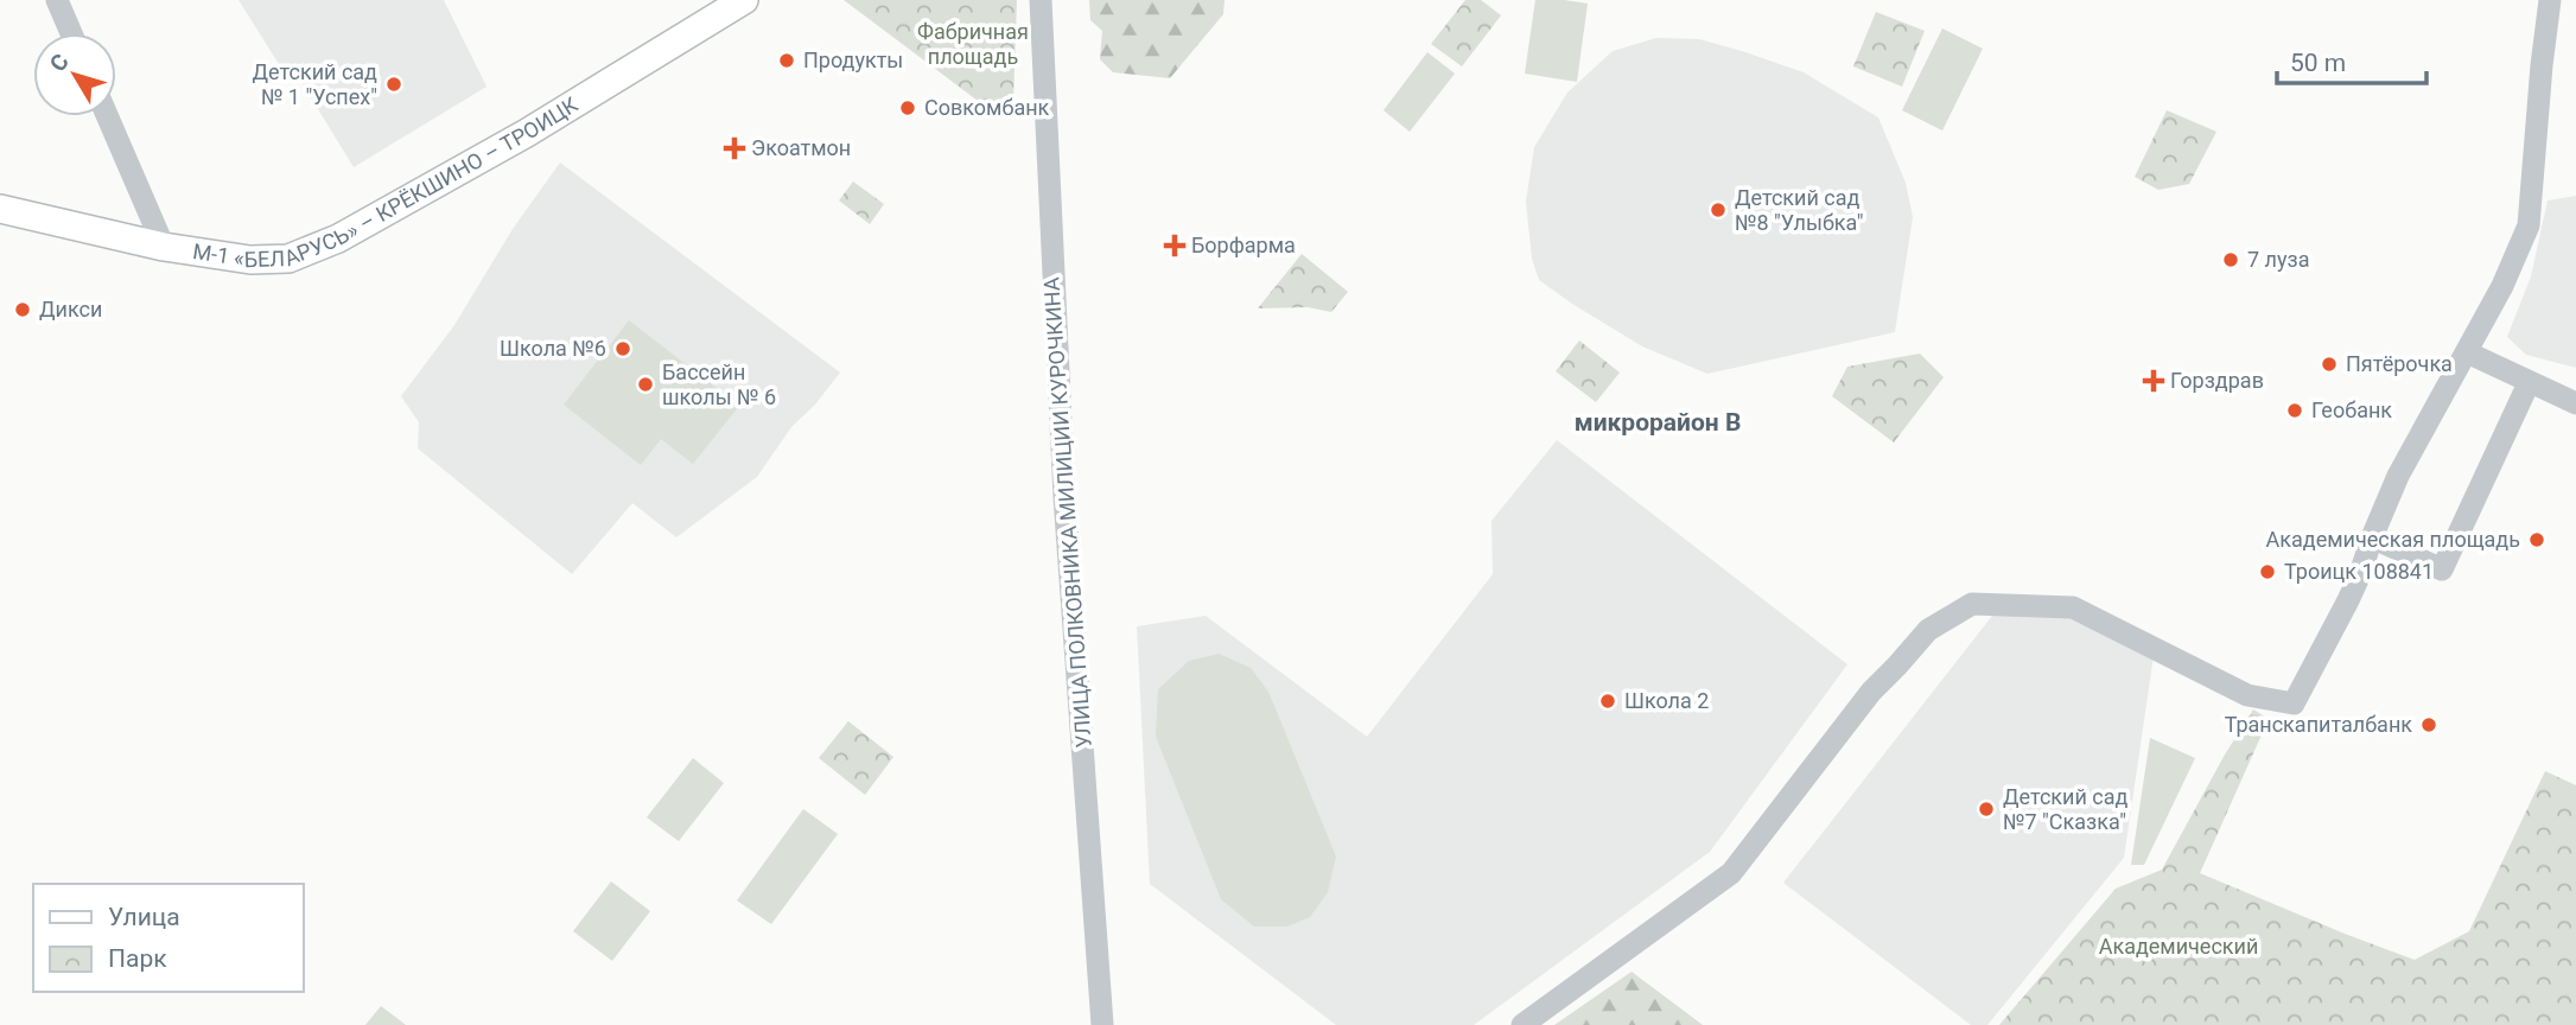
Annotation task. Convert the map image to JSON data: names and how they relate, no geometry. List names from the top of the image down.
{
  "streets": {
    "main road": ["М-1 «БЕЛАРУСЬ» – КРЁКШИНО – ТРОИЦК"],
    "street": ["УЛИЦА ПОЛКОВНИКА МИЛИЦИИ КУРОЧКИНА"]
  },
  "districts": ["микрорайон В"],
  "parks": ["Фабричная площадь", "Академический"],
  "places": {
    "other": [
      "Продукты",
      "Детский сад № 1 \"Успех\"",
      "Совкомбанк",
      "Детский сад №8 \"Улыбка\"",
      "7 луза",
      "Дикси",
      "Школа №6",
      "Пятёрочка",
      "Бассейн школы № 6",
      "Геобанк",
      "Академическая площадь",
      "Троицк 108841",
      "Школа 2",
      "Транскапиталбанк",
      "Детский сад №7 \"Сказка\""
    ],
    "health": ["Экоатмон", "Борфарма", "Горздрав"]
  },
  "legend": ["Улица", "Парк"],
  "scale_bar": "50 m",
  "north": "top left"
}
